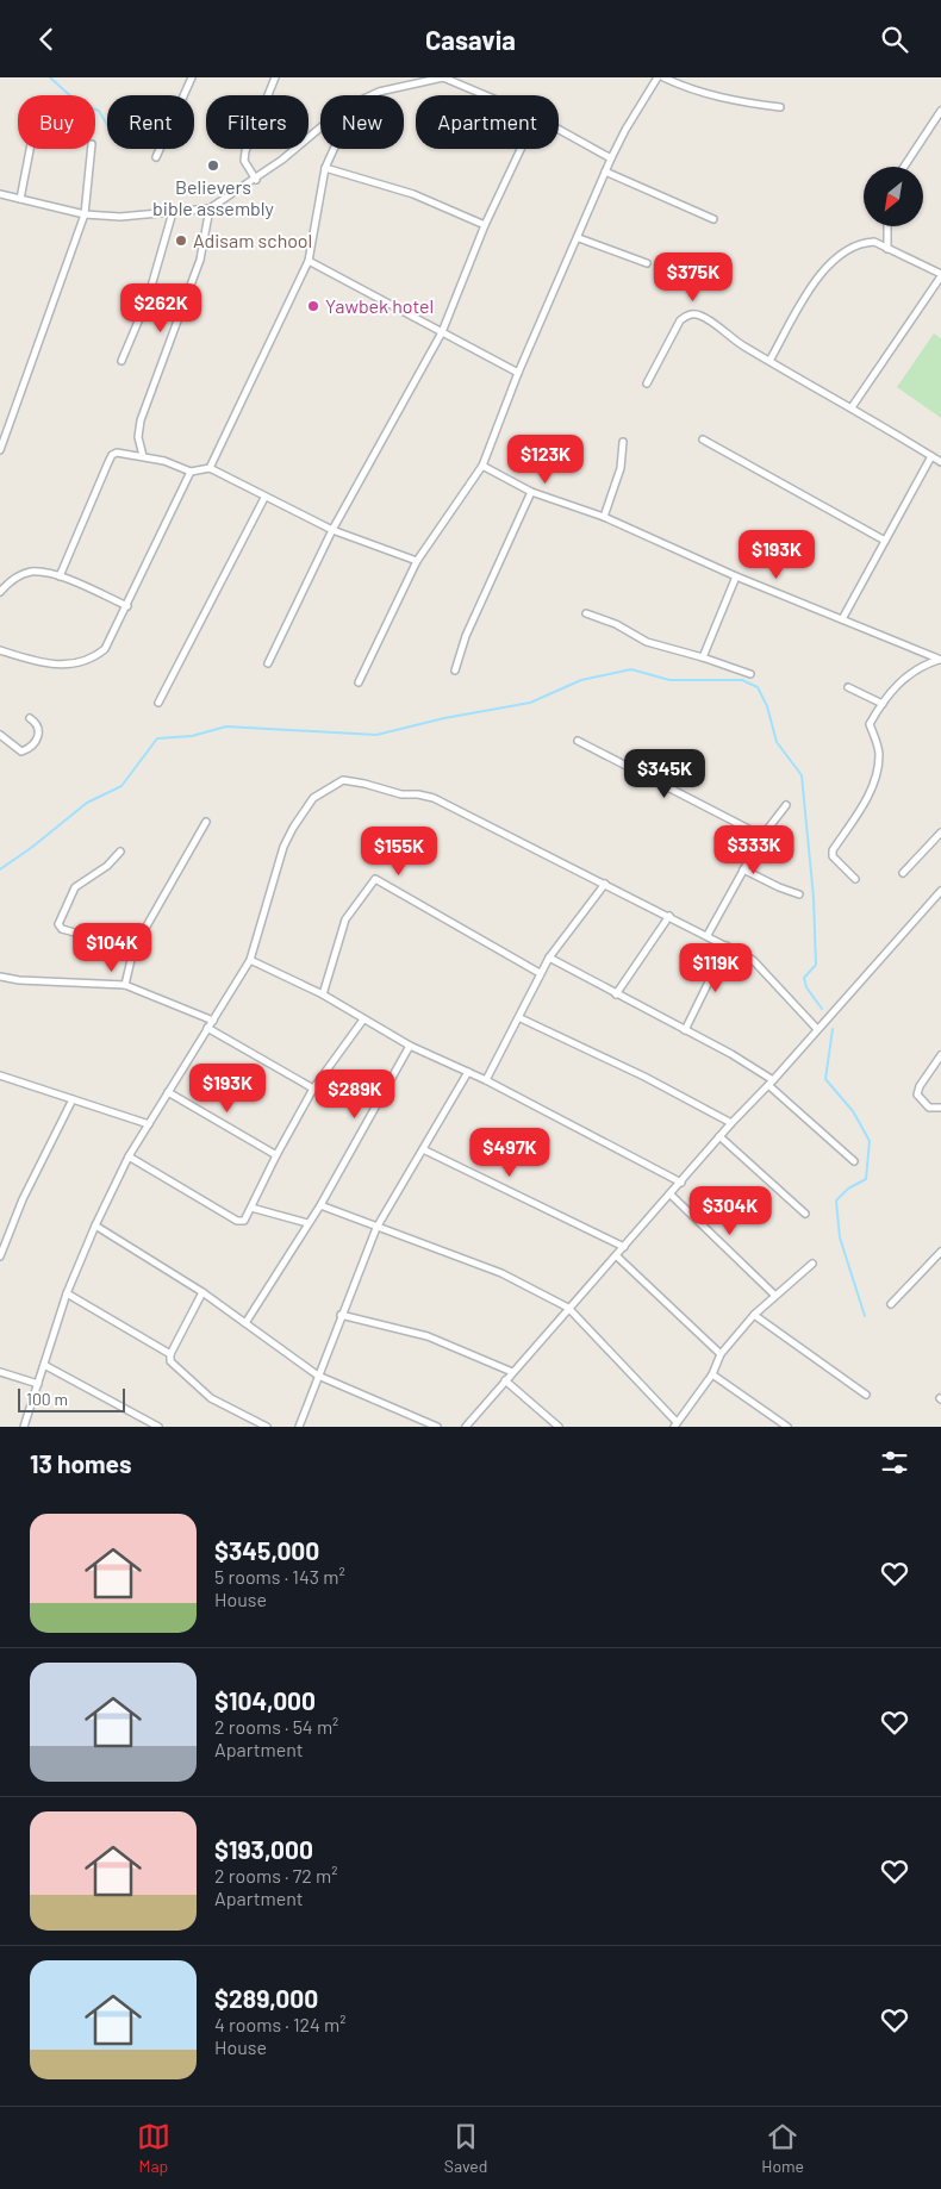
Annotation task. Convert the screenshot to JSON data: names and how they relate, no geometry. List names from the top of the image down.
{
  "places": ["Believers bible assembly", "Adisam school", "Yawbek hotel"],
  "scale_bar": "100 m",
  "north": "bottom left",
  "page": {
    "header": "Casavia",
    "chip": [
      "Buy",
      "Rent",
      "Filters",
      "New",
      "Apartment"
    ],
    "price": [
      "$375K",
      "$262K",
      "$123K",
      "$193K",
      "$345K",
      "$333K",
      "$155K",
      "$104K",
      "$119K",
      "$193K",
      "$289K",
      "$497K",
      "$304K"
    ],
    "scale": "100 m",
    "heading": "13 homes",
    "list": [
      {
        "name": "$345,000",
        "note": "5 rooms · 143 m² · House"
      },
      {
        "name": "$104,000",
        "note": "2 rooms · 54 m² · Apartment"
      },
      {
        "name": "$193,000",
        "note": "2 rooms · 72 m² · Apartment"
      },
      {
        "name": "$289,000",
        "note": "4 rooms · 124 m² · House"
      }
    ],
    "tabs": ["Map", "Saved", "Home"]
  }
}
